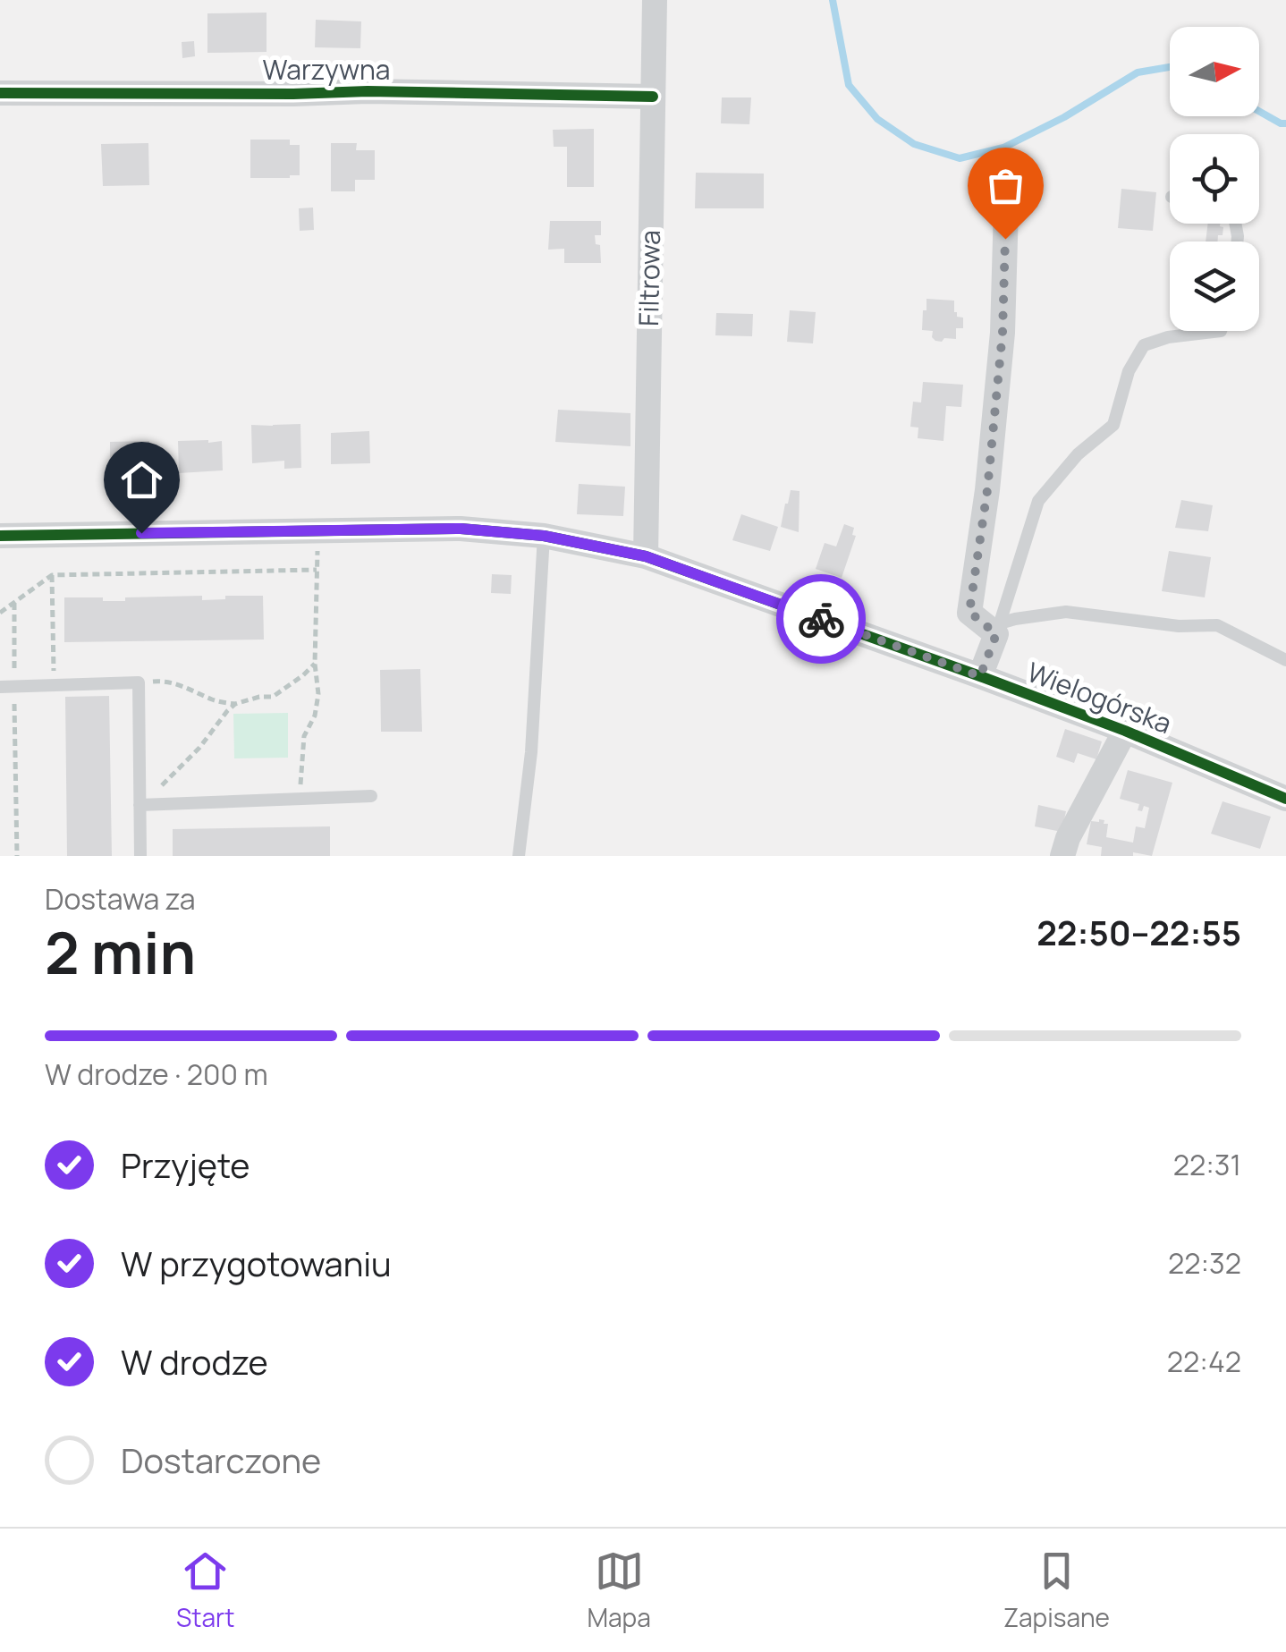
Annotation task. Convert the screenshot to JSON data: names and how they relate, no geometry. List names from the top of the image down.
{
  "streets": {
    "street": ["Warzywna", "Filtrowa", "Wielogórska"]
  },
  "crossings": [
    ["Warzywna", "Filtrowa"],
    ["Filtrowa", "Wielogórska"]
  ],
  "north": "right",
  "page": {
    "heading": ["2 min", "Dostawa za", "22:50–22:55"],
    "bar": "W drodze · 200 m",
    "list": [
      ["Przyjęte", "22:31"],
      ["W przygotowaniu", "22:32"],
      ["W drodze", "22:42"],
      "Dostarczone"
    ],
    "tabs": ["Start", "Mapa", "Zapisane"]
  }
}
